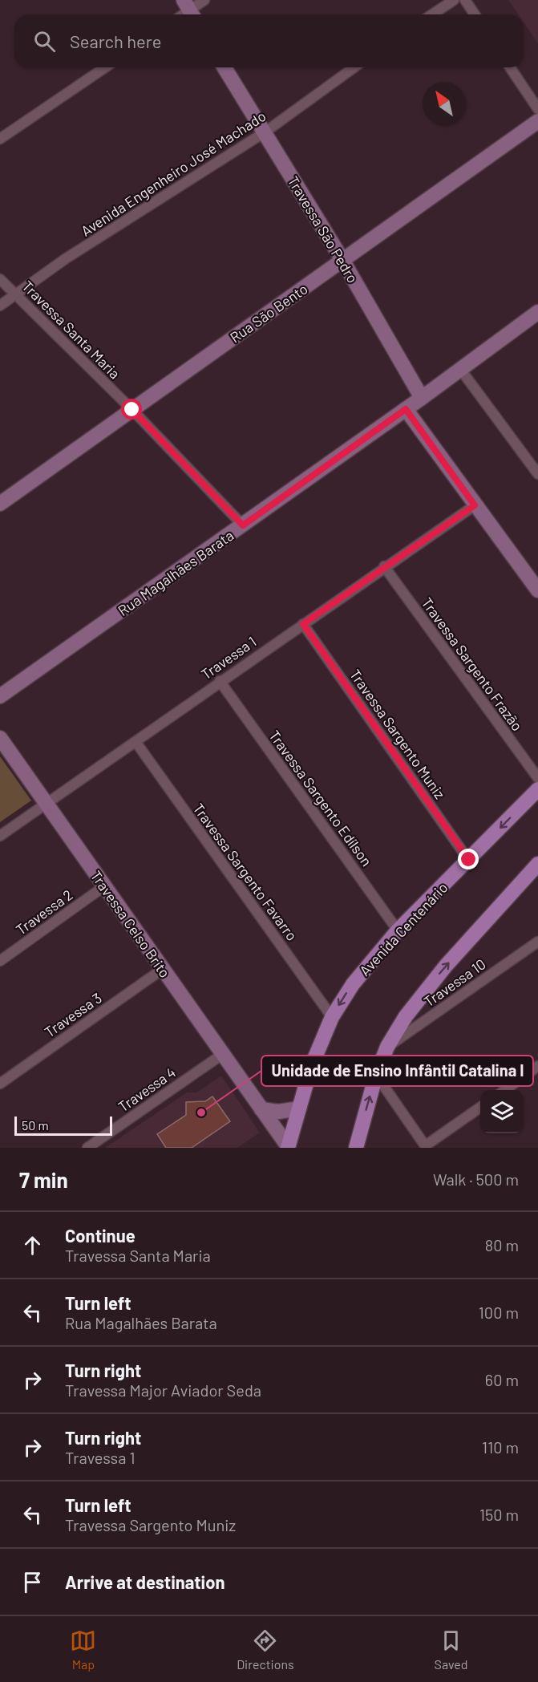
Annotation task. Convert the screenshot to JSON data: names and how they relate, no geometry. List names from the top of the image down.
{
  "streets": {
    "main road": ["Avenida Centenário"],
    "street": [
      "Avenida Engenheiro José Machado",
      "Travessa São Pedro",
      "Rua São Bento",
      "Travessa Santa Maria",
      "Rua Magalhães Barata",
      "Travessa 1",
      "Travessa Sargento Frazão",
      "Travessa Sargento Muniz",
      "Travessa Sargento Edílson",
      "Travessa Sargento Favarro",
      "Travessa 2",
      "Travessa Celso Brito",
      "Travessa 10",
      "Travessa 3",
      "Travessa 4"
    ]
  },
  "crossings": [
    ["Avenida Engenheiro José Machado", "Travessa São Pedro"],
    ["Avenida Engenheiro José Machado", "Travessa Santa Maria"],
    ["Travessa São Pedro", "Rua São Bento"],
    ["Travessa São Pedro", "Rua Magalhães Barata"],
    ["Rua São Bento", "Travessa Santa Maria"],
    ["Travessa Santa Maria", "Rua Magalhães Barata"],
    ["Travessa 1", "Travessa Sargento Frazão"],
    ["Travessa 1", "Travessa Sargento Muniz"],
    ["Travessa 1", "Travessa Sargento Edílson"],
    ["Travessa 1", "Travessa Sargento Favarro"],
    ["Travessa 1", "Travessa Celso Brito"],
    ["Travessa Sargento Muniz", "Avenida Centenário"],
    ["Travessa Sargento Edílson", "Avenida Centenário"],
    ["Travessa Sargento Favarro", "Avenida Centenário"],
    ["Travessa 2", "Travessa Celso Brito"],
    ["Travessa Celso Brito", "Avenida Centenário"],
    ["Travessa Celso Brito", "Travessa 3"],
    ["Travessa Celso Brito", "Travessa 4"]
  ],
  "places": ["Unidade de Ensino Infântil Catalina I"],
  "scale_bar": "50 m",
  "north": "top left",
  "page": {
    "search": "Search here",
    "scale": "50 m",
    "heading": ["7 min", "Walk · 500 m"],
    "list": [
      ["Continue", "Travessa Santa Maria", "80 m"],
      ["Turn left", "Rua Magalhães Barata", "100 m"],
      ["Turn right", "Travessa Major Aviador Seda", "60 m"],
      ["Turn right", "Travessa 1", "110 m"],
      ["Turn left", "Travessa Sargento Muniz", "150 m"],
      "Arrive at destination"
    ],
    "nav": ["Map", "Directions", "Saved"]
  }
}
